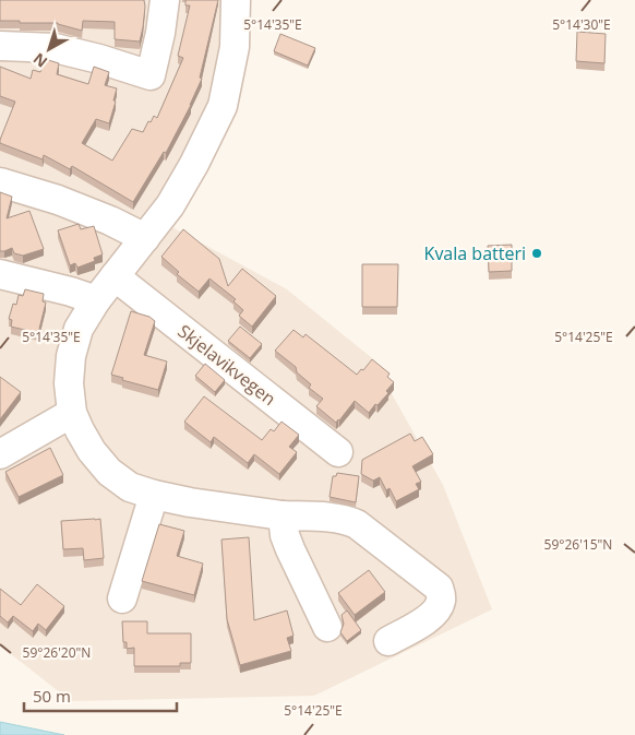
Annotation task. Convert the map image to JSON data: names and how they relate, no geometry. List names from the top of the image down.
{
  "streets": {
    "street": ["Skjelavikvegen"]
  },
  "places": ["Kvala batteri"],
  "scale_bar": "50 m",
  "north": "bottom left",
  "coordinates": [
    "5°14'35\"E",
    "5°14'30\"E",
    "5°14'25\"E",
    "59°26'15\"N",
    "59°26'20\"N"
  ]
}
